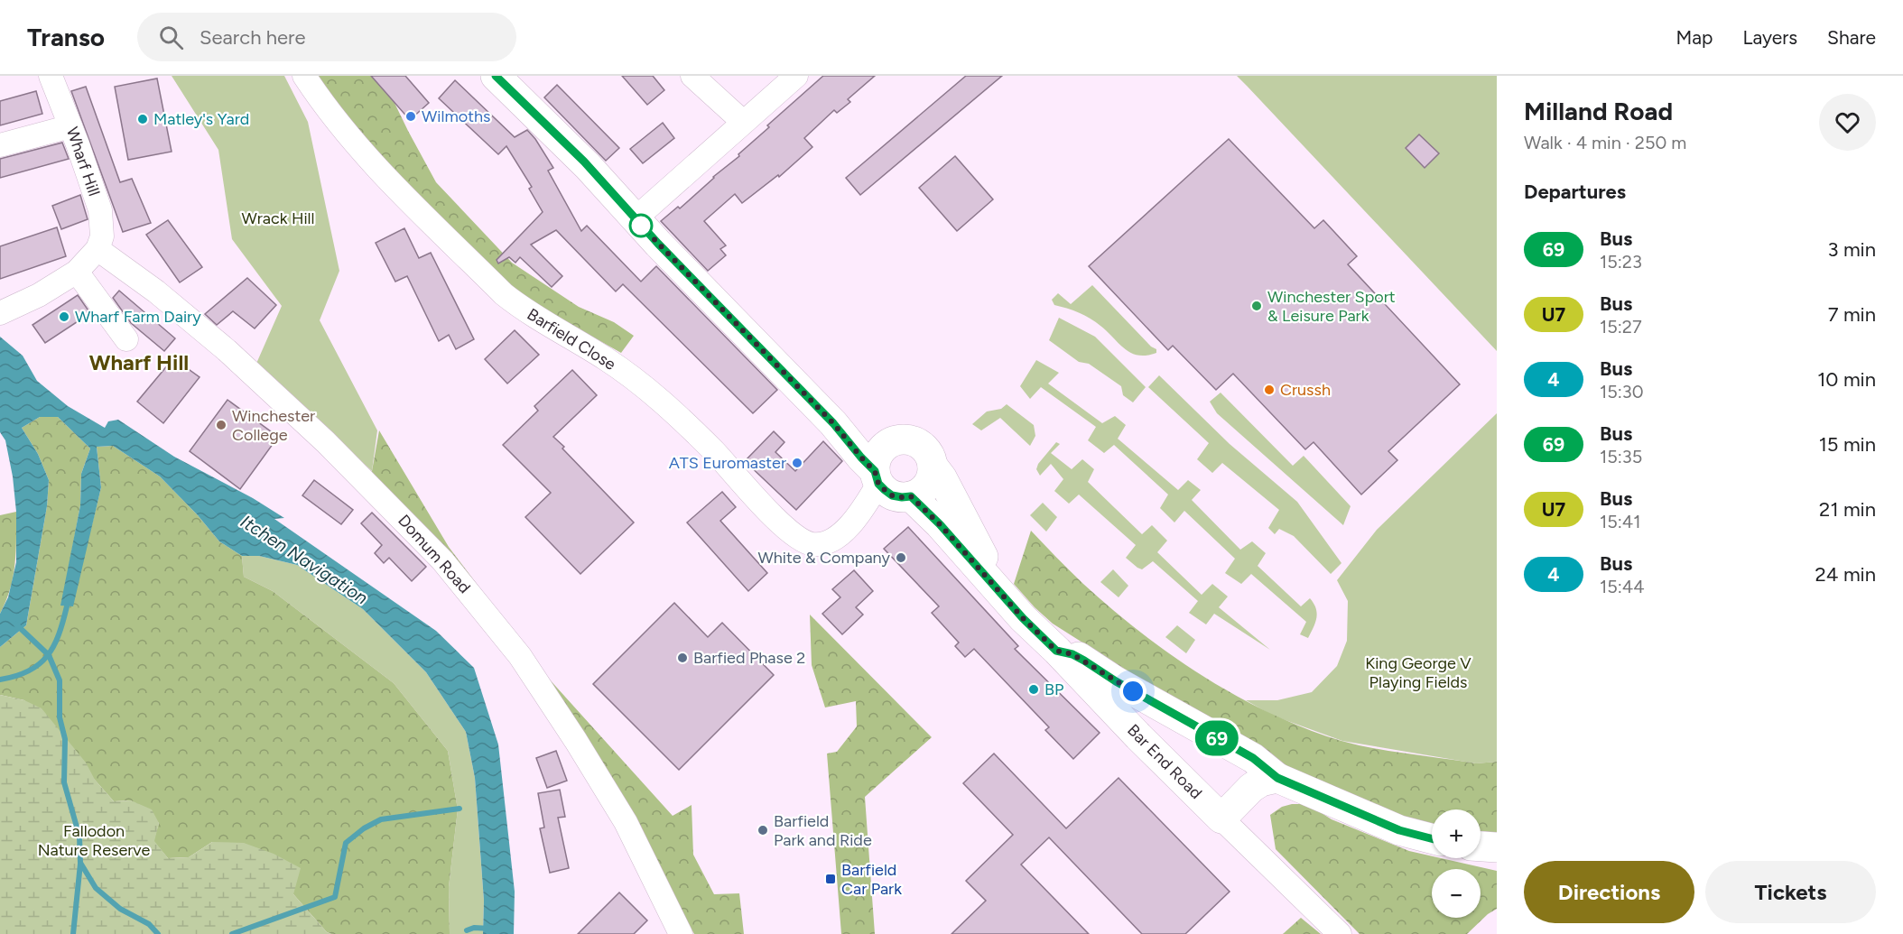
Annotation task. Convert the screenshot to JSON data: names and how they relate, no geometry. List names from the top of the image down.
{
  "streets": {
    "main road": ["Bar End Road"],
    "street": ["Wharf Hill", "Barfield Close", "Domum Road"]
  },
  "crossings": [
    ["Wharf Hill", "Domum Road"],
    ["Barfield Close", "Bar End Road"]
  ],
  "districts": ["Wharf Hill"],
  "water": ["Itchen Navigation"],
  "parks": ["Wrack Hill", "King George V Playing Fields", "Fallodon Nature Reserve"],
  "places": {
    "other": [
      "Wilmoths",
      "Matley's Yard",
      "Winchester Sport & Leisure Park",
      "Wharf Farm Dairy",
      "Crussh",
      "Winchester College",
      "ATS Euromaster",
      "White & Company",
      "Barfied Phase 2",
      "BP",
      "Barfield Park and Ride"
    ],
    "transit": ["Barfield Car Park"]
  },
  "lines": ["bus line 69"],
  "page": {
    "header": "Transo",
    "search": "Search here",
    "nav": ["Map", "Layers", "Share"],
    "on_map": "69",
    "heading": [
      ["Milland Road", "Walk · 4 min · 250 m"],
      "Departures"
    ],
    "list": [
      {
        "mark": "69",
        "name": "Bus",
        "note": "15:23",
        "value": "3 min"
      },
      {
        "mark": "U7",
        "name": "Bus",
        "note": "15:27",
        "value": "7 min"
      },
      {
        "mark": "4",
        "name": "Bus",
        "note": "15:30",
        "value": "10 min"
      },
      {
        "mark": "69",
        "name": "Bus",
        "note": "15:35",
        "value": "15 min"
      },
      {
        "mark": "U7",
        "name": "Bus",
        "note": "15:41",
        "value": "21 min"
      },
      {
        "mark": "4",
        "name": "Bus",
        "note": "15:44",
        "value": "24 min"
      }
    ],
    "map_buttons": ["+", "−"],
    "buttons": ["Directions", "Tickets"]
  }
}
